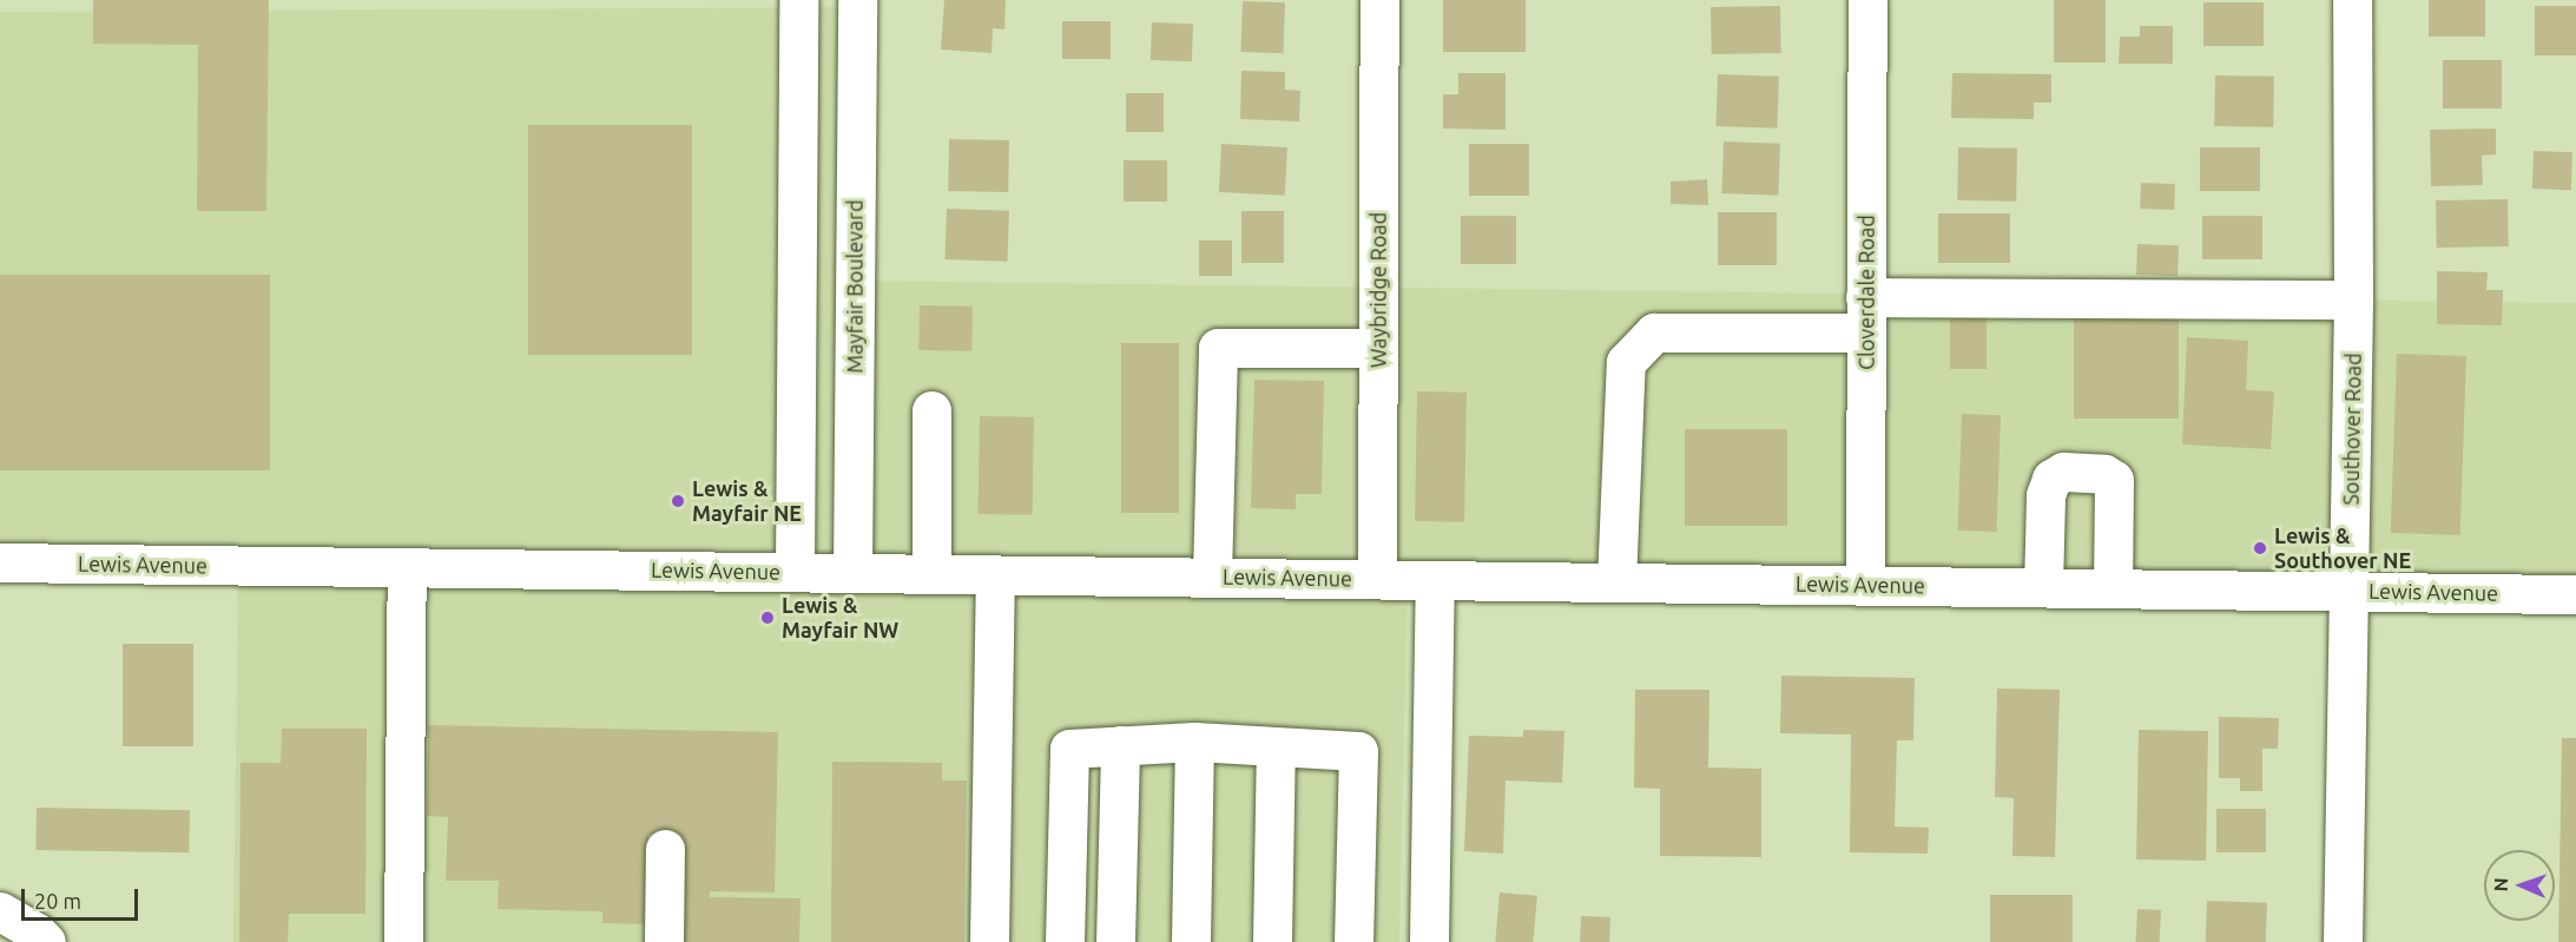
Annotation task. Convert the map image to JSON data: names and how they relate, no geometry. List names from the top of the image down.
{
  "streets": {
    "street": [
      "Mayfair Boulevard",
      "Waybridge Road",
      "Cloverdale Road",
      "Southover Road",
      "Lewis Avenue"
    ]
  },
  "crossings": [
    ["Mayfair Boulevard", "Lewis Avenue"],
    ["Waybridge Road", "Lewis Avenue"],
    ["Cloverdale Road", "Lewis Avenue"],
    ["Southover Road", "Lewis Avenue"]
  ],
  "places": ["Lewis & Mayfair NE", "Lewis & Southover NE", "Lewis & Mayfair NW"],
  "scale_bar": "20 m",
  "north": "left"
}
